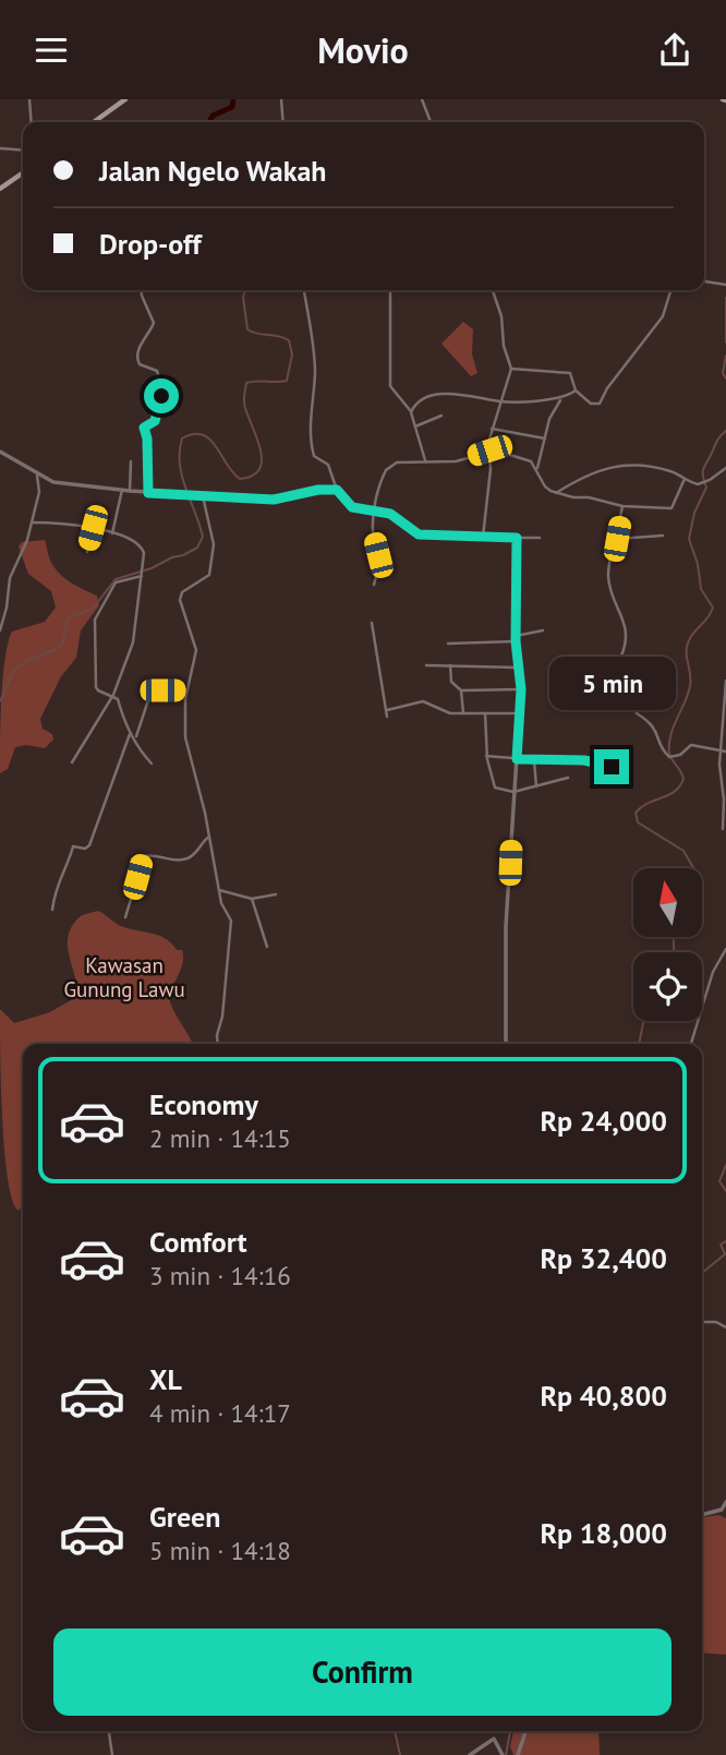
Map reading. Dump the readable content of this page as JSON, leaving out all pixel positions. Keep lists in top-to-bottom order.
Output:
{
  "parks": ["Kawasan Gunung Lawu"],
  "north": "top",
  "page": {
    "header": "Movio",
    "banner": ["Jalan Ngelo Wakah", "Drop-off"],
    "bubble": "5 min",
    "list": [
      {
        "name": "Economy",
        "note": "2 min · 14:15",
        "value": "Rp 24,000"
      },
      {
        "name": "Comfort",
        "note": "3 min · 14:16",
        "value": "Rp 32,400"
      },
      {
        "name": "XL",
        "note": "4 min · 14:17",
        "value": "Rp 40,800"
      },
      {
        "name": "Green",
        "note": "5 min · 14:18",
        "value": "Rp 18,000"
      }
    ],
    "buttons": "Confirm"
  }
}
